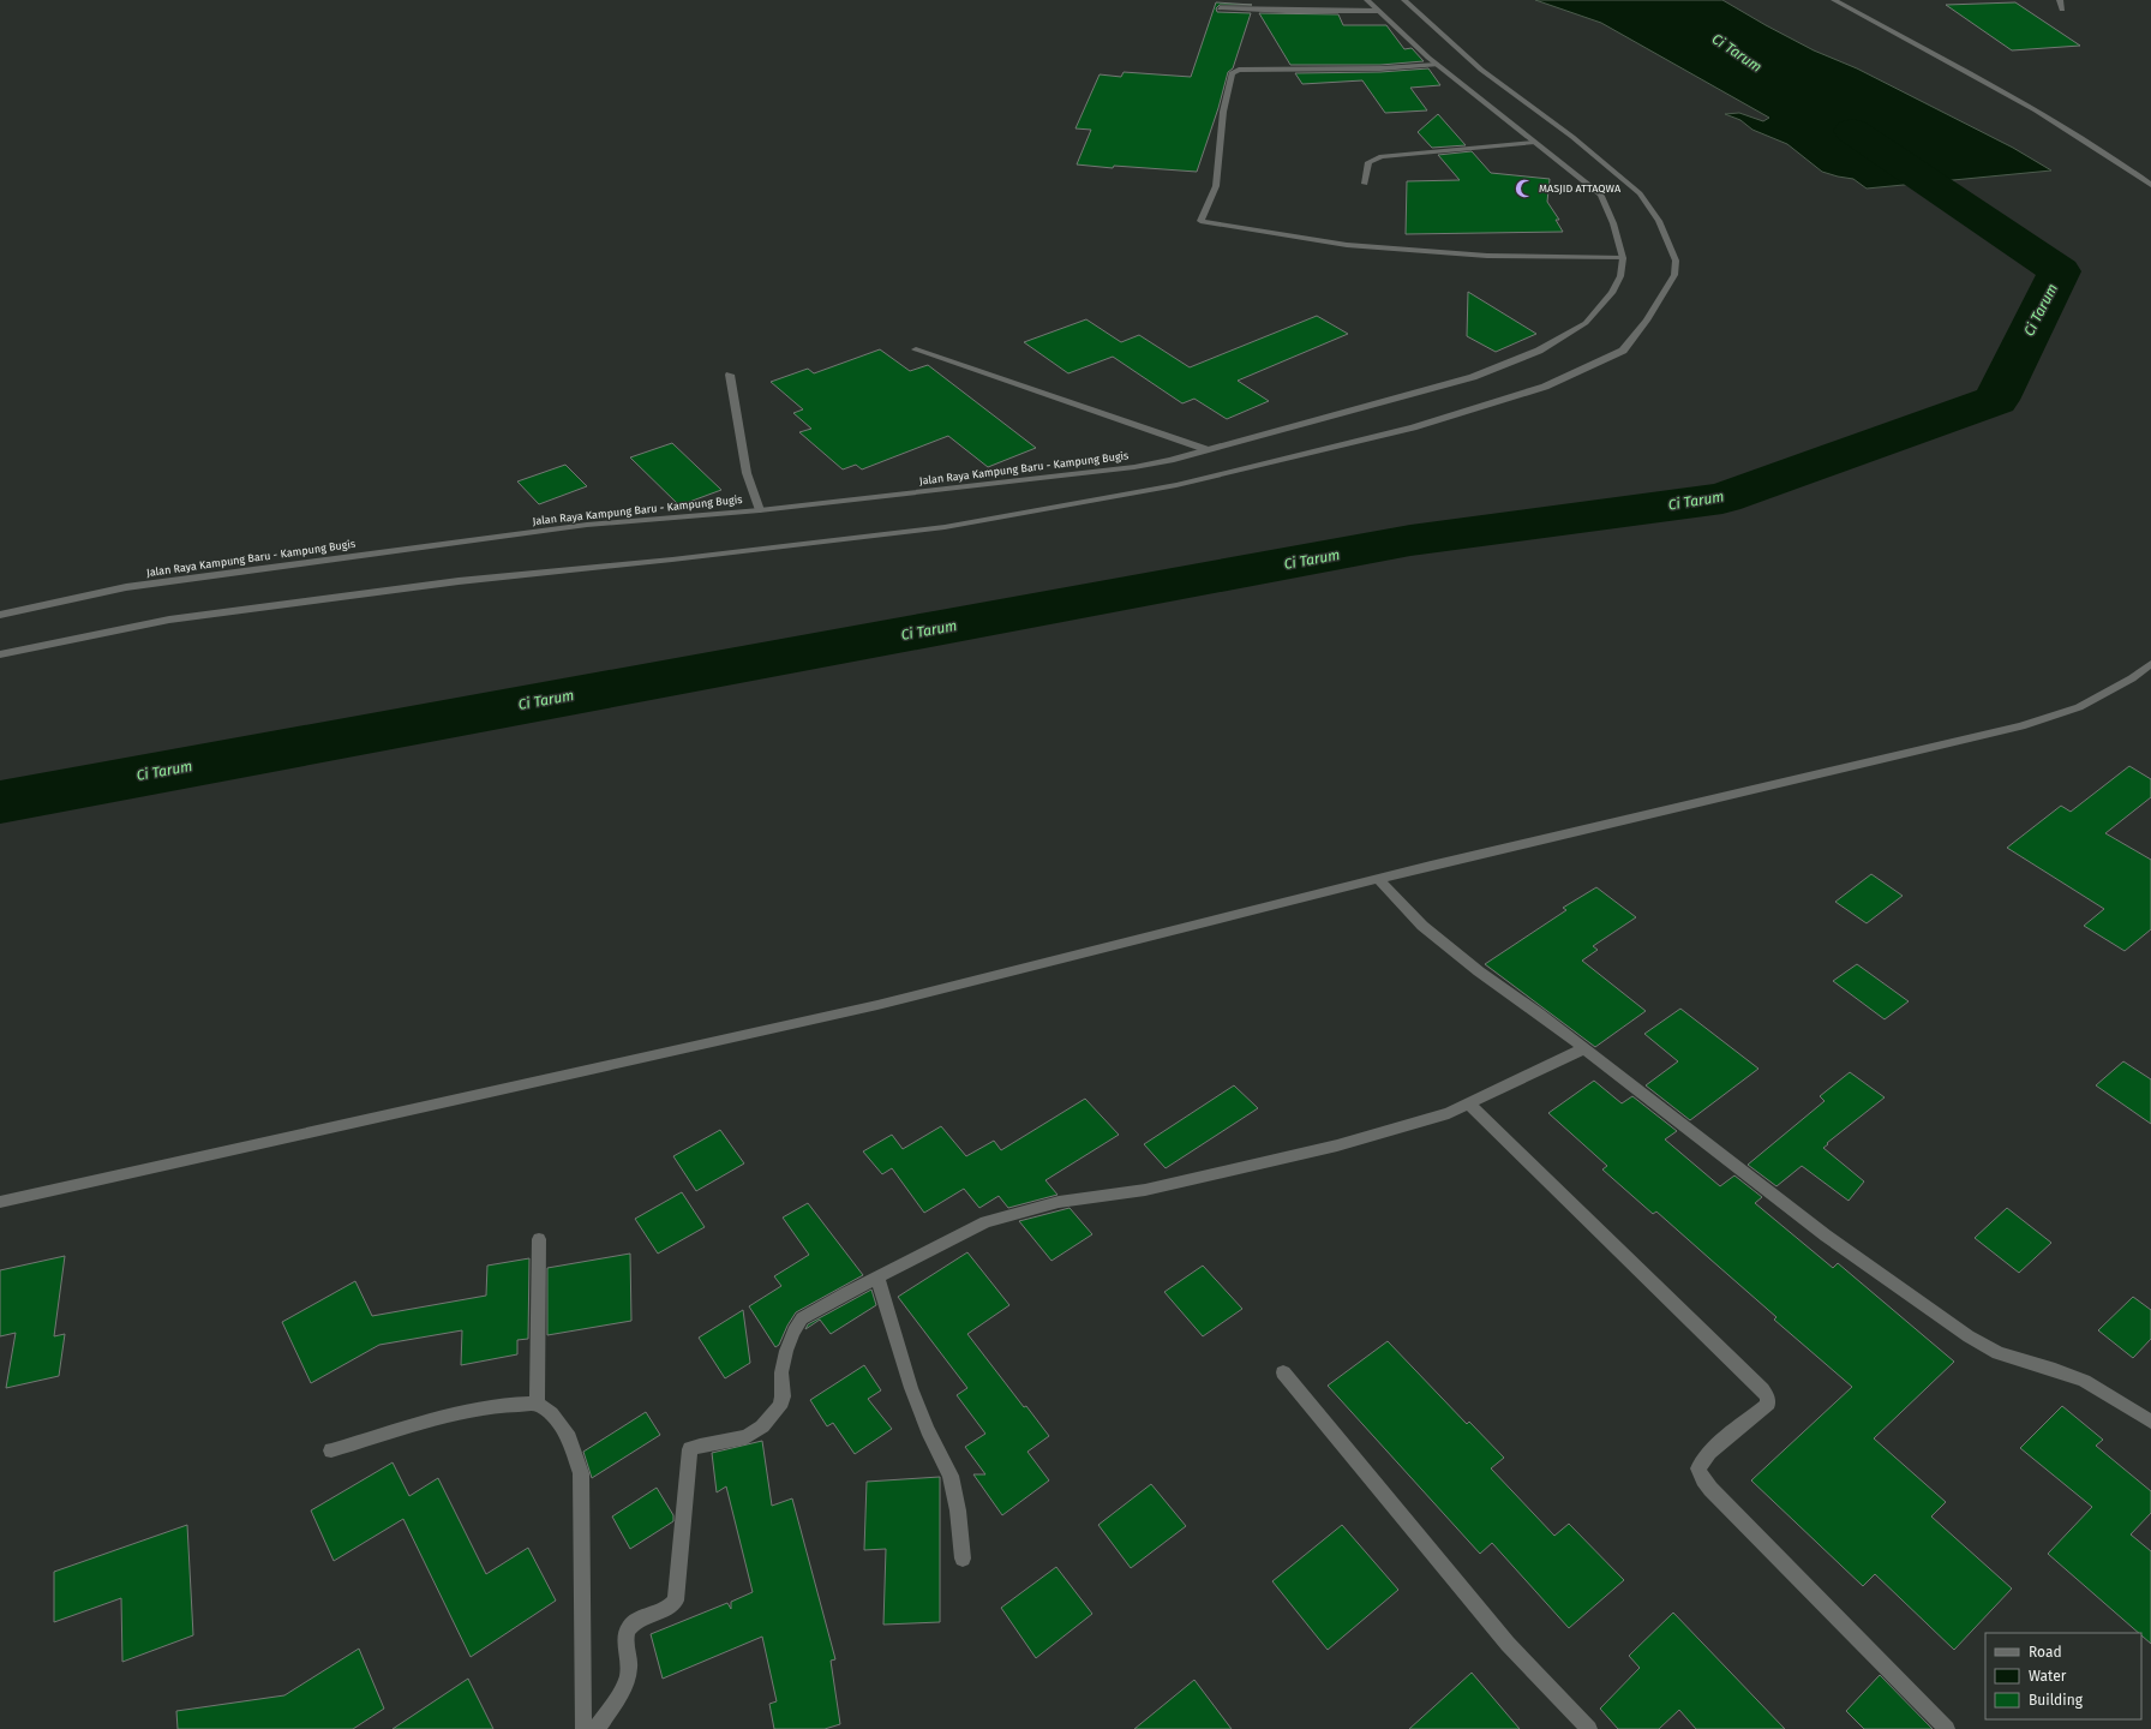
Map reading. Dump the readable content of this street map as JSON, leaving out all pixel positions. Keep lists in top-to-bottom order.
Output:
{
  "streets": {
    "street": ["Jalan Raya Kampung Baru - Kampung Bugis"]
  },
  "water": ["Ci Tarum"],
  "places": {
    "mosque": ["MASJID ATTAQWA"]
  },
  "legend": ["Road", "Water", "Building"]
}
